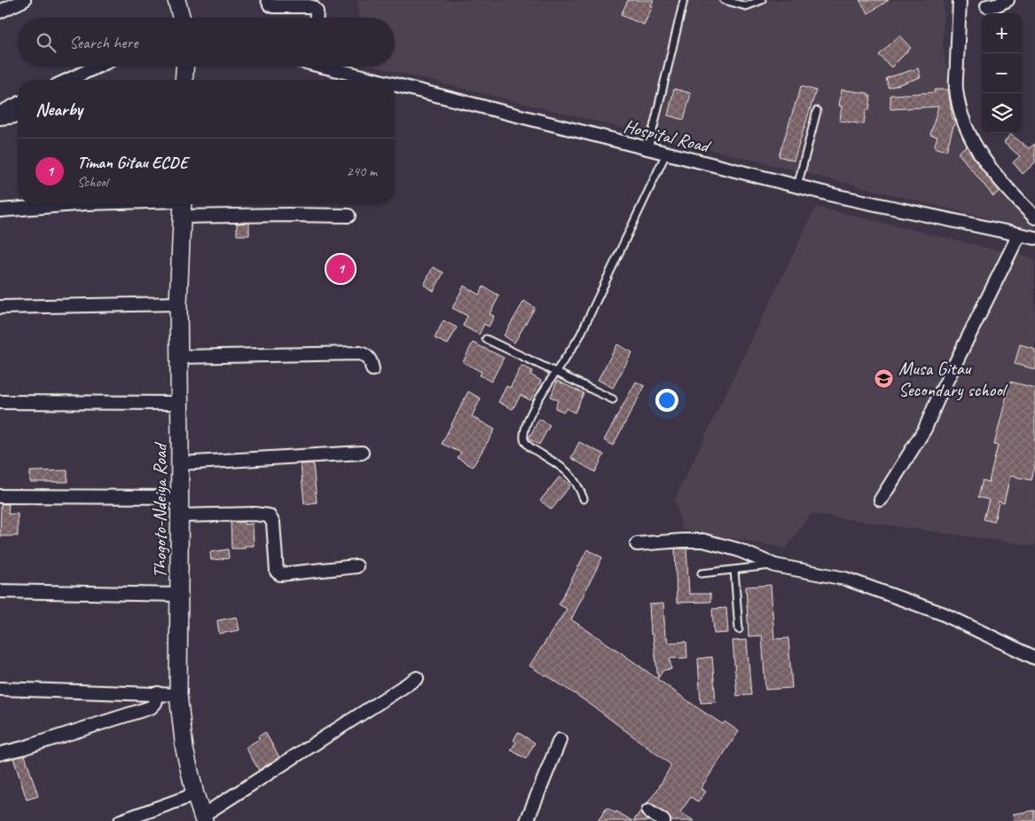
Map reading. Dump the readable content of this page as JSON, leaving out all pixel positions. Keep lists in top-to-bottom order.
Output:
{
  "streets": {
    "main road": ["Thogoto-Ndeiya Road"],
    "street": ["Hospital Road"]
  },
  "places": {
    "school or university": ["Musa Gitau Secondary school"]
  },
  "page": {
    "map_buttons": ["+", "−"],
    "search": "Search here",
    "heading": "Nearby",
    "list": [
      {
        "mark": "1",
        "name": "Timan Gitau ECDE",
        "note": "School",
        "value": "240 m"
      }
    ],
    "pins": "1"
  }
}
